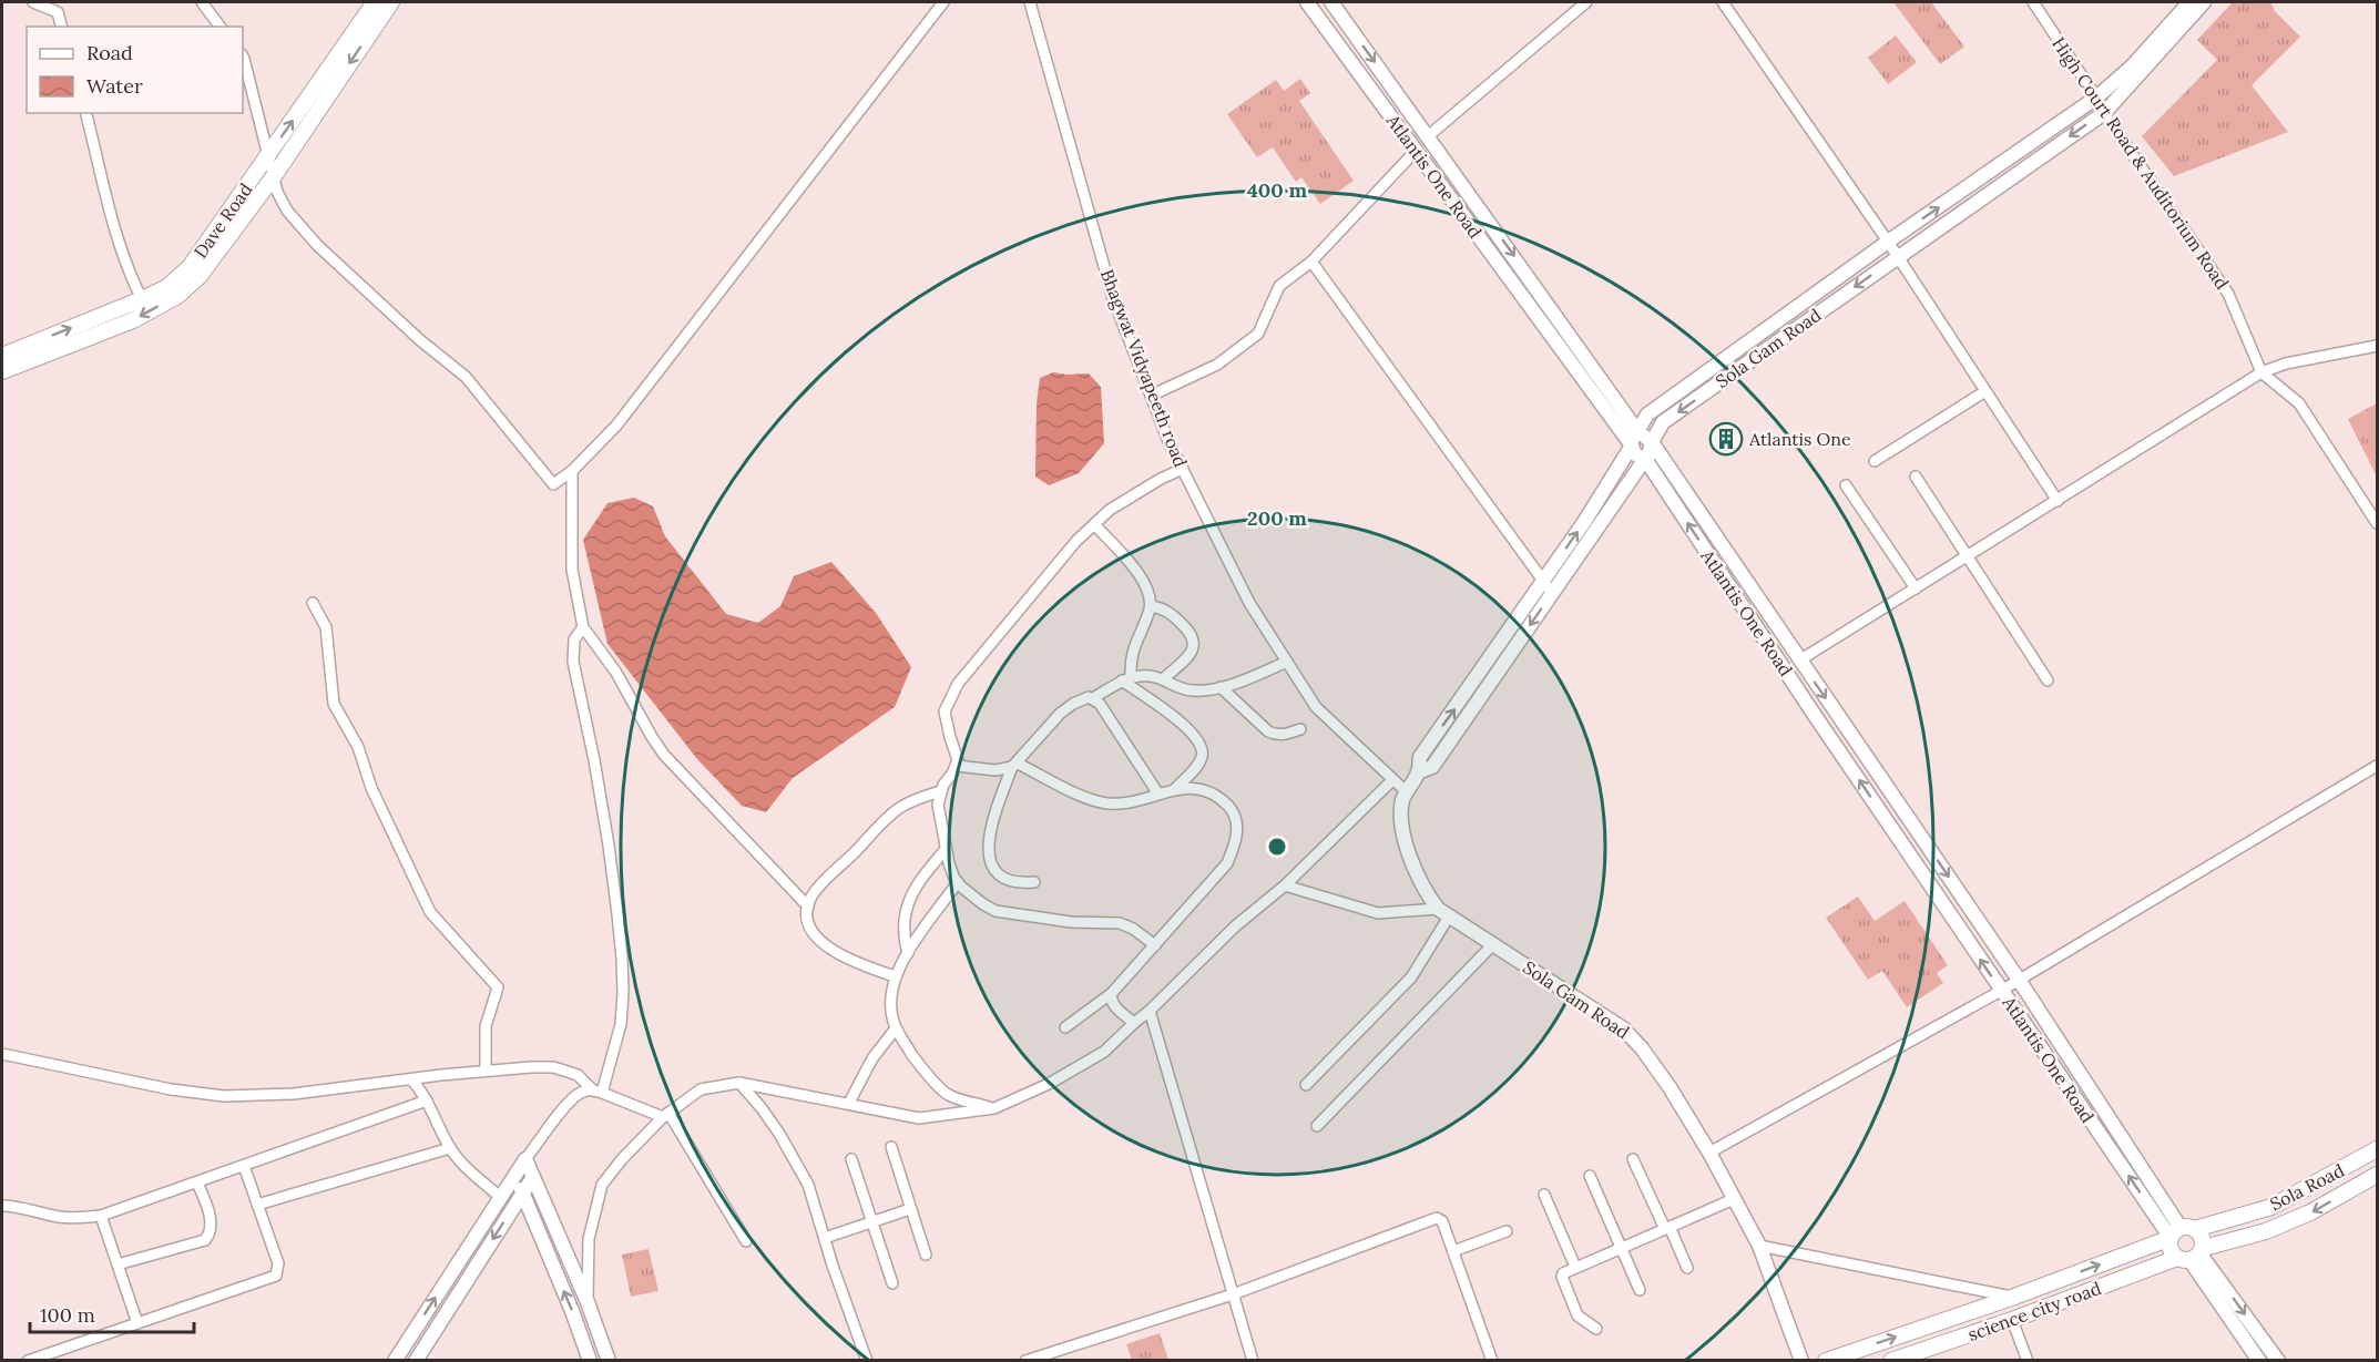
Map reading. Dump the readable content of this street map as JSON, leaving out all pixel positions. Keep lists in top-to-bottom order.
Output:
{
  "streets": {
    "main road": ["Dave Road", "Sola Road", "science city road"],
    "street": [
      "High Court Road & Auditorium Road",
      "Atlantis One Road",
      "Sola Gam Road",
      "Bhagwat Vidyapeeth road"
    ]
  },
  "crossings": [
    ["High Court Road & Auditorium Road", "Sola Gam Road"],
    ["Atlantis One Road", "Sola Gam Road"],
    ["Atlantis One Road", "Sola Road"],
    ["Sola Gam Road", "Bhagwat Vidyapeeth road"],
    ["Sola Road", "science city road"]
  ],
  "places": {
    "building": ["Atlantis One"]
  },
  "legend": ["Road", "Water"],
  "scale_bar": "100 m",
  "rings": ["400 m", "200 m"]
}
